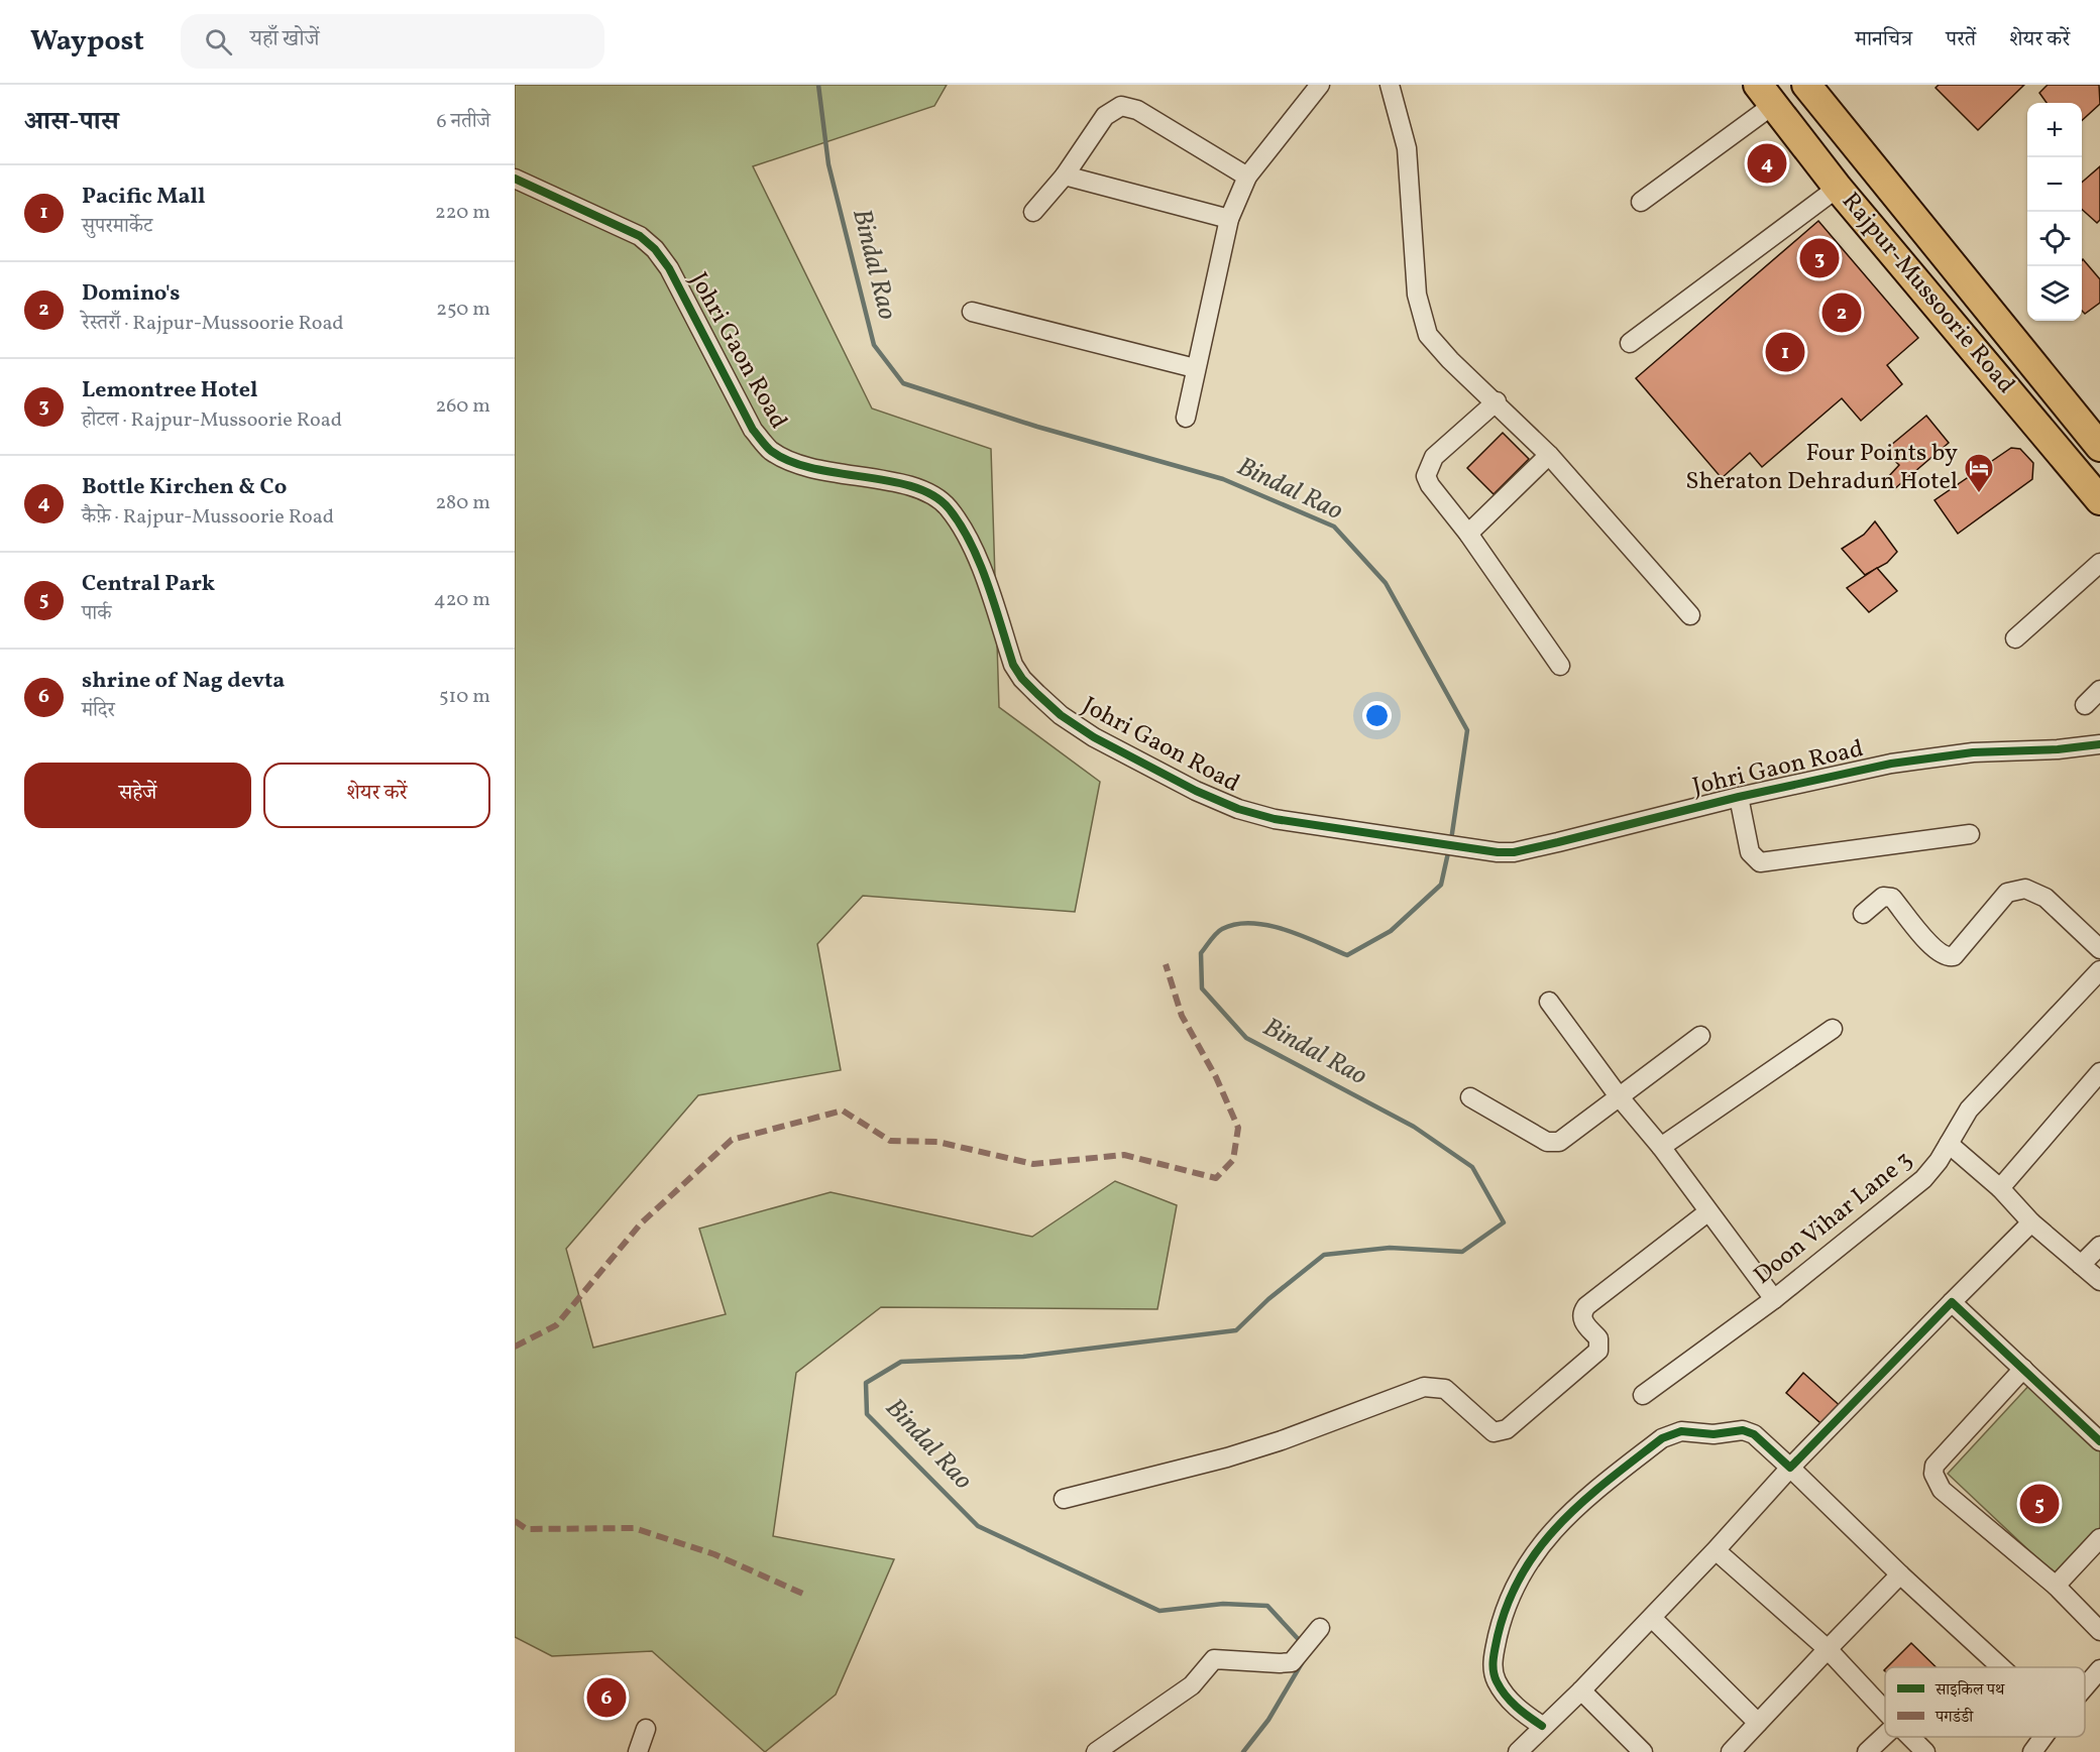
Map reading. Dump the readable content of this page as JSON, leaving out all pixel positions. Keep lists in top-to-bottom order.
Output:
{
  "streets": {
    "main road": ["Rajpur-Mussoorie Road"],
    "street": ["Johri Gaon Road", "Doon Vihar Lane 3"]
  },
  "water": ["Bindal Rao"],
  "places": {
    "hotel": ["Four Points by Sheraton Dehradun Hotel"]
  },
  "legend": ["साइकिल पथ", "पगडंडी"],
  "page": {
    "header": "Waypost",
    "search": "यहाँ खोजें",
    "nav": ["मानचित्र", "परतें", "शेयर करें"],
    "heading": ["आस-पास", "6 नतीजे"],
    "map_buttons": ["+", "−"],
    "pins": [
      "4",
      "3",
      "2",
      "1",
      "5",
      "6"
    ],
    "list": [
      {
        "mark": "1",
        "name": "Pacific Mall",
        "note": "सुपरमार्केट",
        "value": "220 m"
      },
      {
        "mark": "2",
        "name": "Domino's",
        "note": "रेस्तराँ · Rajpur-Mussoorie Road",
        "value": "250 m"
      },
      {
        "mark": "3",
        "name": "Lemontree Hotel",
        "note": "होटल · Rajpur-Mussoorie Road",
        "value": "260 m"
      },
      {
        "mark": "4",
        "name": "Bottle Kirchen & Co",
        "note": "कैफ़े · Rajpur-Mussoorie Road",
        "value": "280 m"
      },
      {
        "mark": "5",
        "name": "Central Park",
        "note": "पार्क",
        "value": "420 m"
      },
      {
        "mark": "6",
        "name": "shrine of Nag devta",
        "note": "मंदिर",
        "value": "510 m"
      }
    ],
    "buttons": ["सहेजें", "शेयर करें"]
  }
}
